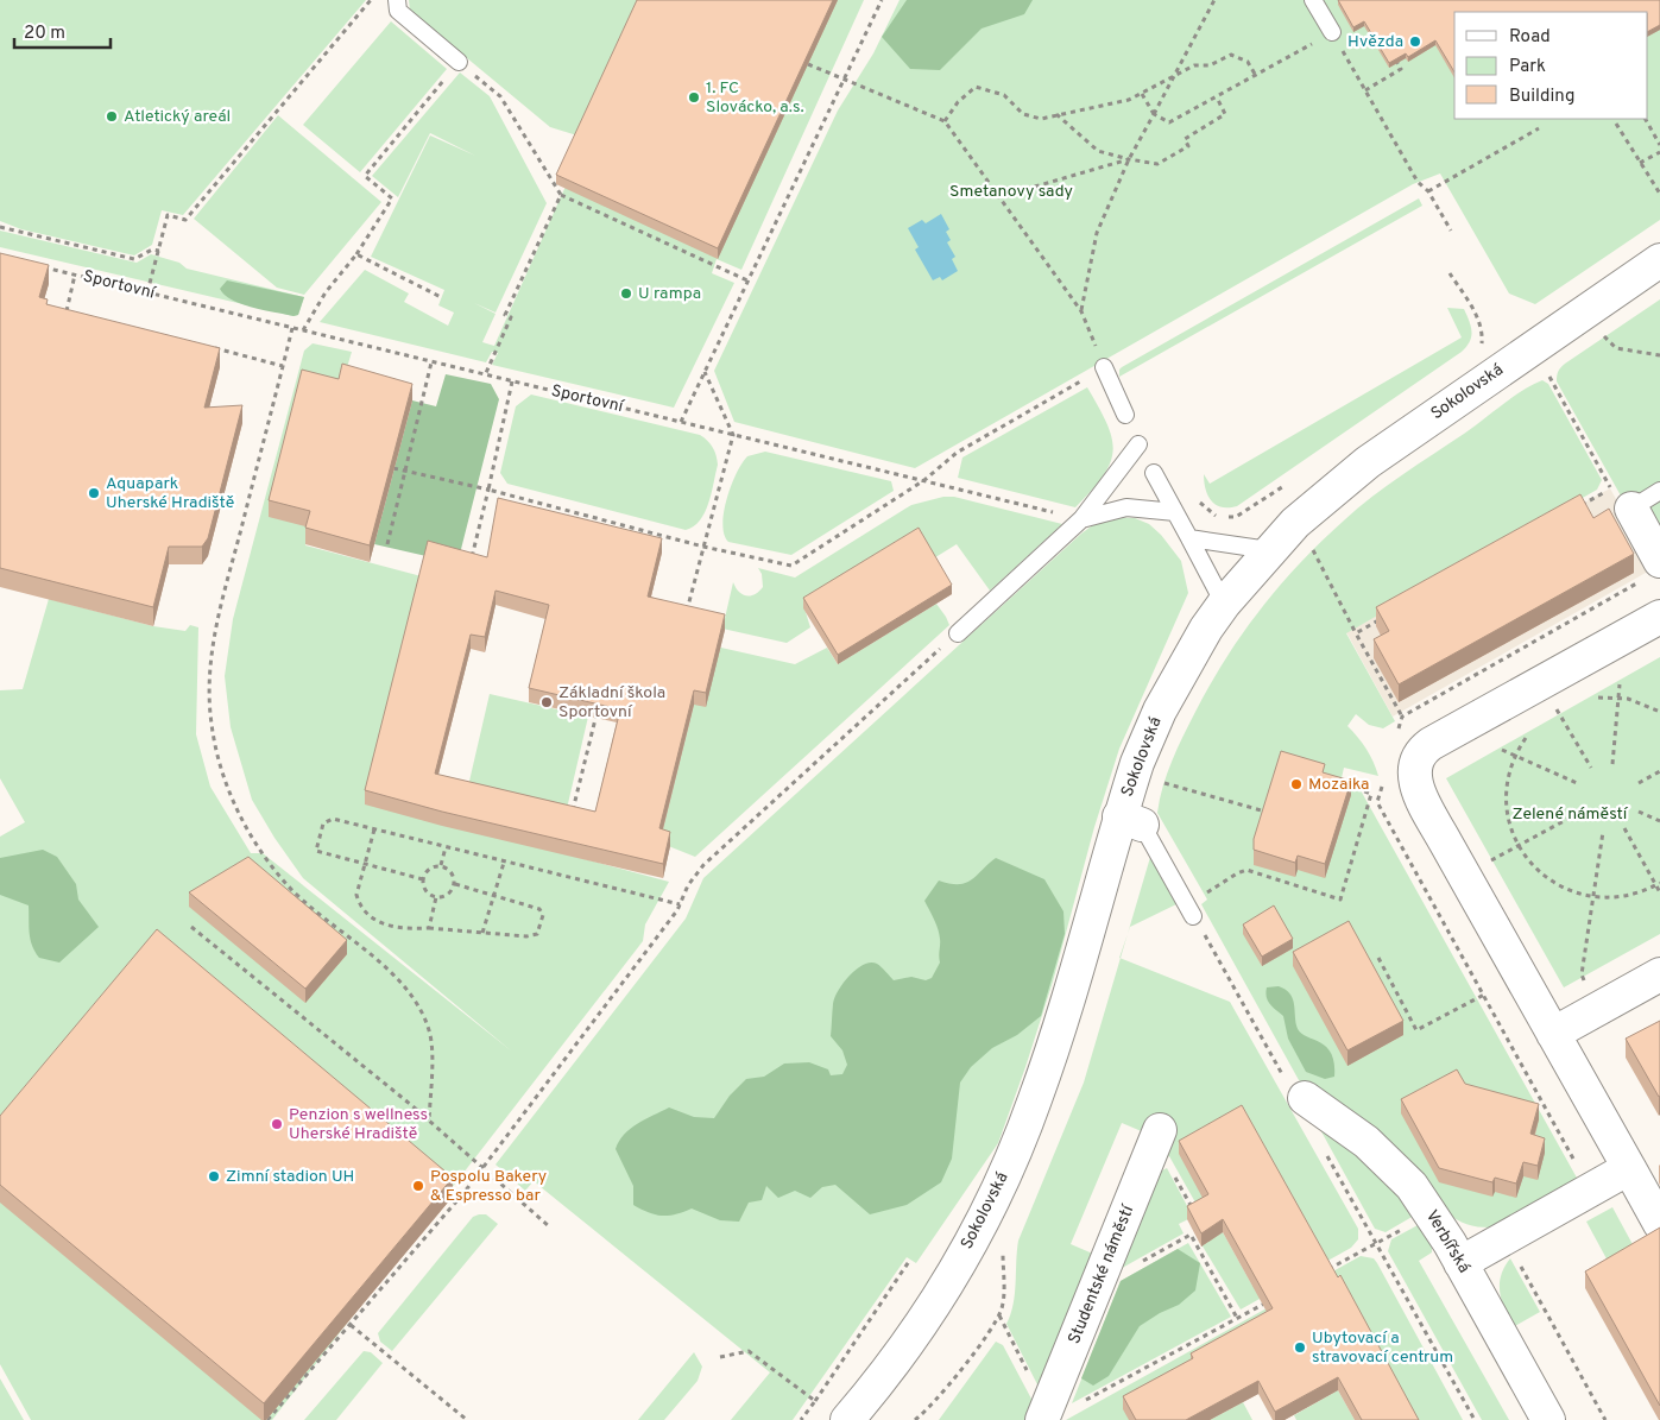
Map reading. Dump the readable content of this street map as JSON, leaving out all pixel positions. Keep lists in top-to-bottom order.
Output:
{
  "streets": {
    "street": ["Sokolovská", "Verbířská", "Studentské náměstí"],
    "path": ["Sportovní"]
  },
  "parks": ["Smetanovy sady", "Zelené náměstí"],
  "places": [
    "Hvězda",
    "1. FC Slovácko, a.s.",
    "Atletický areál",
    "U rampa",
    "Aquapark Uherské Hradiště",
    "Základní škola Sportovní",
    "Mozaika",
    "Penzion s wellness Uherské Hradiště",
    "Zimní stadion UH",
    "Pospolu Bakery & Espresso bar",
    "Ubytovací a stravovací centrum"
  ],
  "legend": ["Road", "Park", "Building"],
  "scale_bar": "20 m"
}
